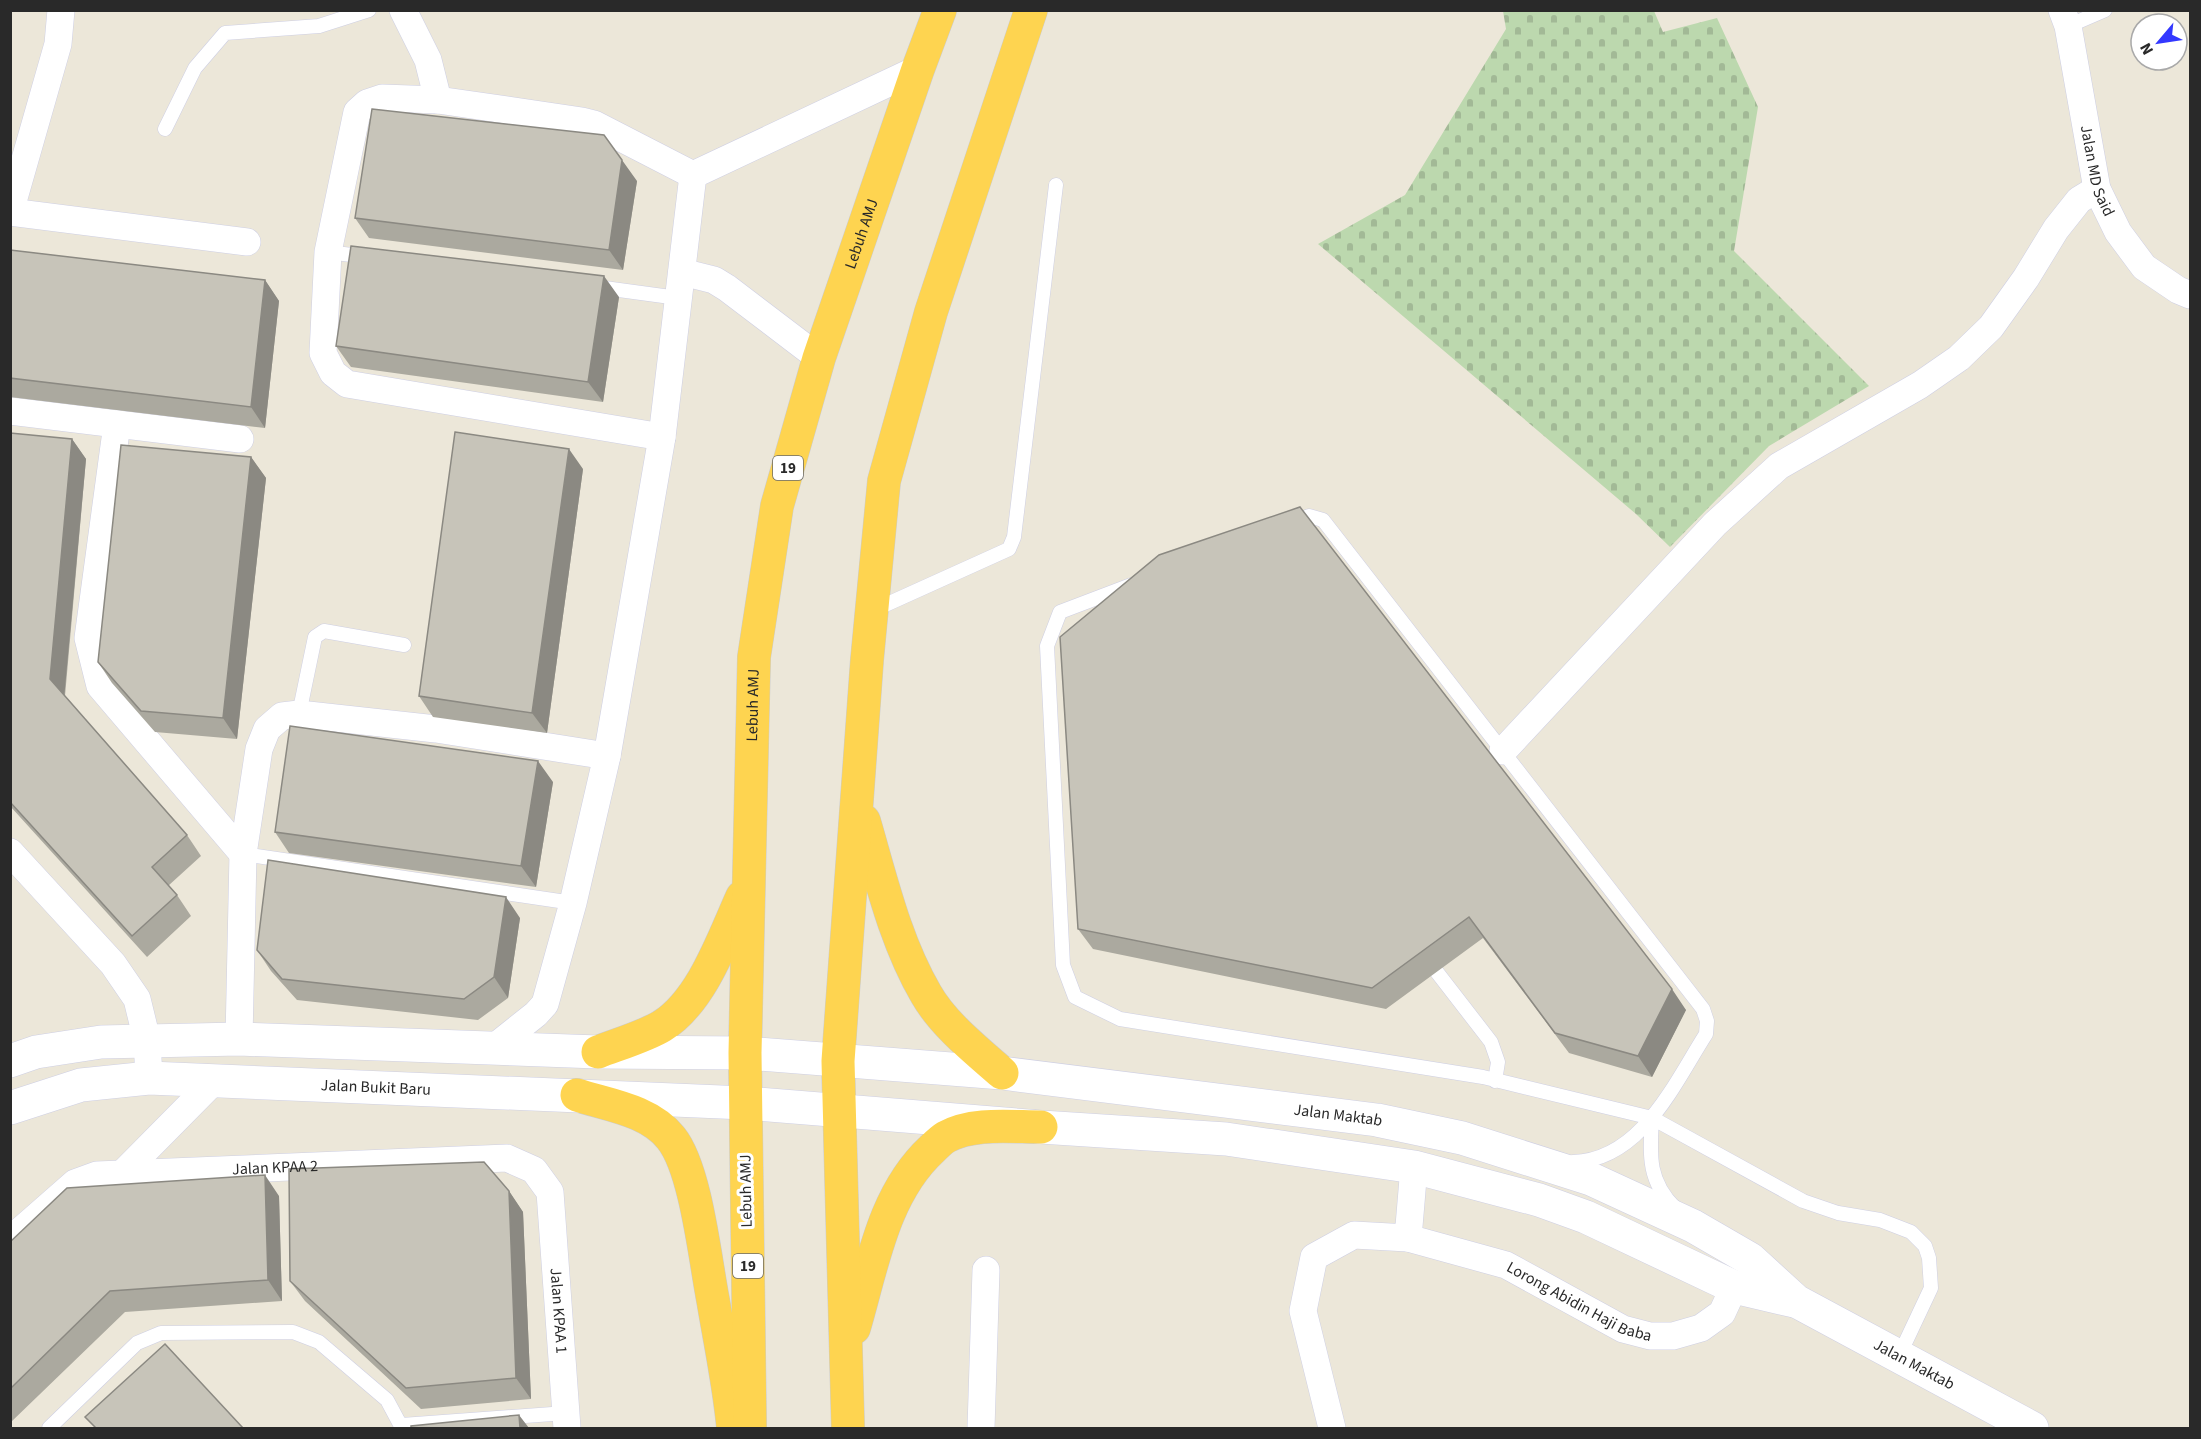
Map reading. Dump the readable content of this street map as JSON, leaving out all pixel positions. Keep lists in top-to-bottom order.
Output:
{
  "streets": {
    "highway": ["Lebuh AMJ", "19"],
    "main road": ["Jalan Bukit Baru", "Jalan Maktab"],
    "street": [
      "Jalan MD Said",
      "Jalan KPAA 2",
      "Lorong Abidin Haji Baba",
      "Jalan KPAA 1"
    ]
  },
  "crossings": [
    ["Lebuh AMJ", "Jalan Bukit Baru"],
    ["Lebuh AMJ", "Jalan Maktab"],
    ["Jalan Bukit Baru", "Jalan Maktab"],
    ["Jalan Maktab", "Lorong Abidin Haji Baba"],
    ["Jalan KPAA 2", "Jalan KPAA 1"]
  ],
  "north": "bottom left"
}
